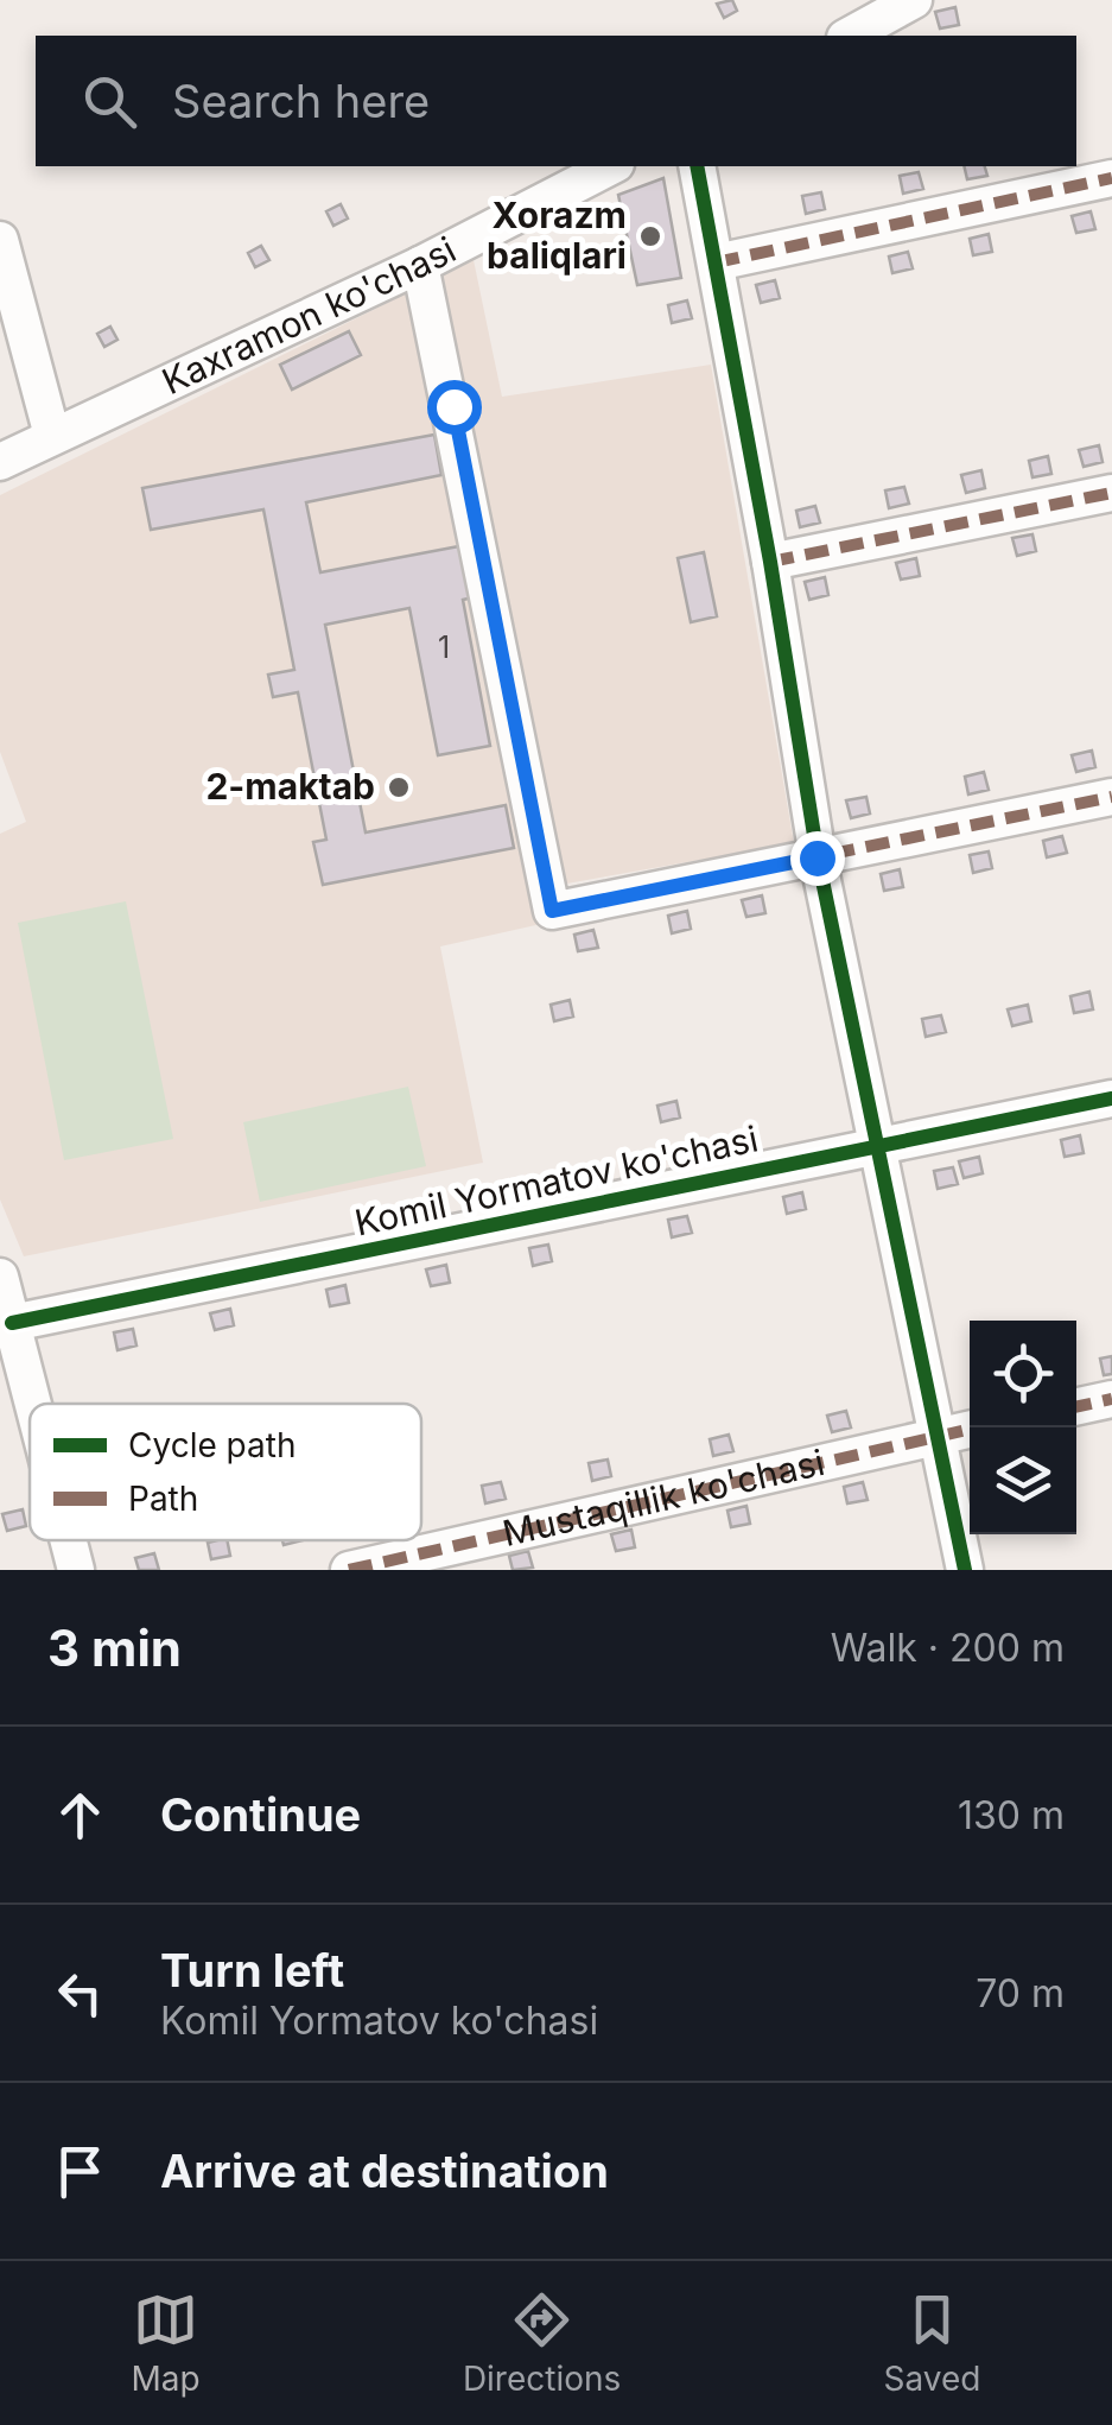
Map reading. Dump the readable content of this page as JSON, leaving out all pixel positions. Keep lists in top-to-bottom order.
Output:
{
  "streets": {
    "street": ["Kaxramon ko'chasi", "Komil Yormatov ko'chasi", "Mustaqillik ko'chasi"]
  },
  "places": ["Xorazm baliqlari", "2-maktab"],
  "house_numbers": ["1"],
  "legend": ["Cycle path", "Path"],
  "page": {
    "search": "Search here",
    "heading": ["3 min", "Walk · 200 m"],
    "list": [
      ["Continue", "130 m"],
      ["Turn left", "Komil Yormatov ko'chasi", "70 m"],
      "Arrive at destination"
    ],
    "nav": ["Map", "Directions", "Saved"]
  }
}
